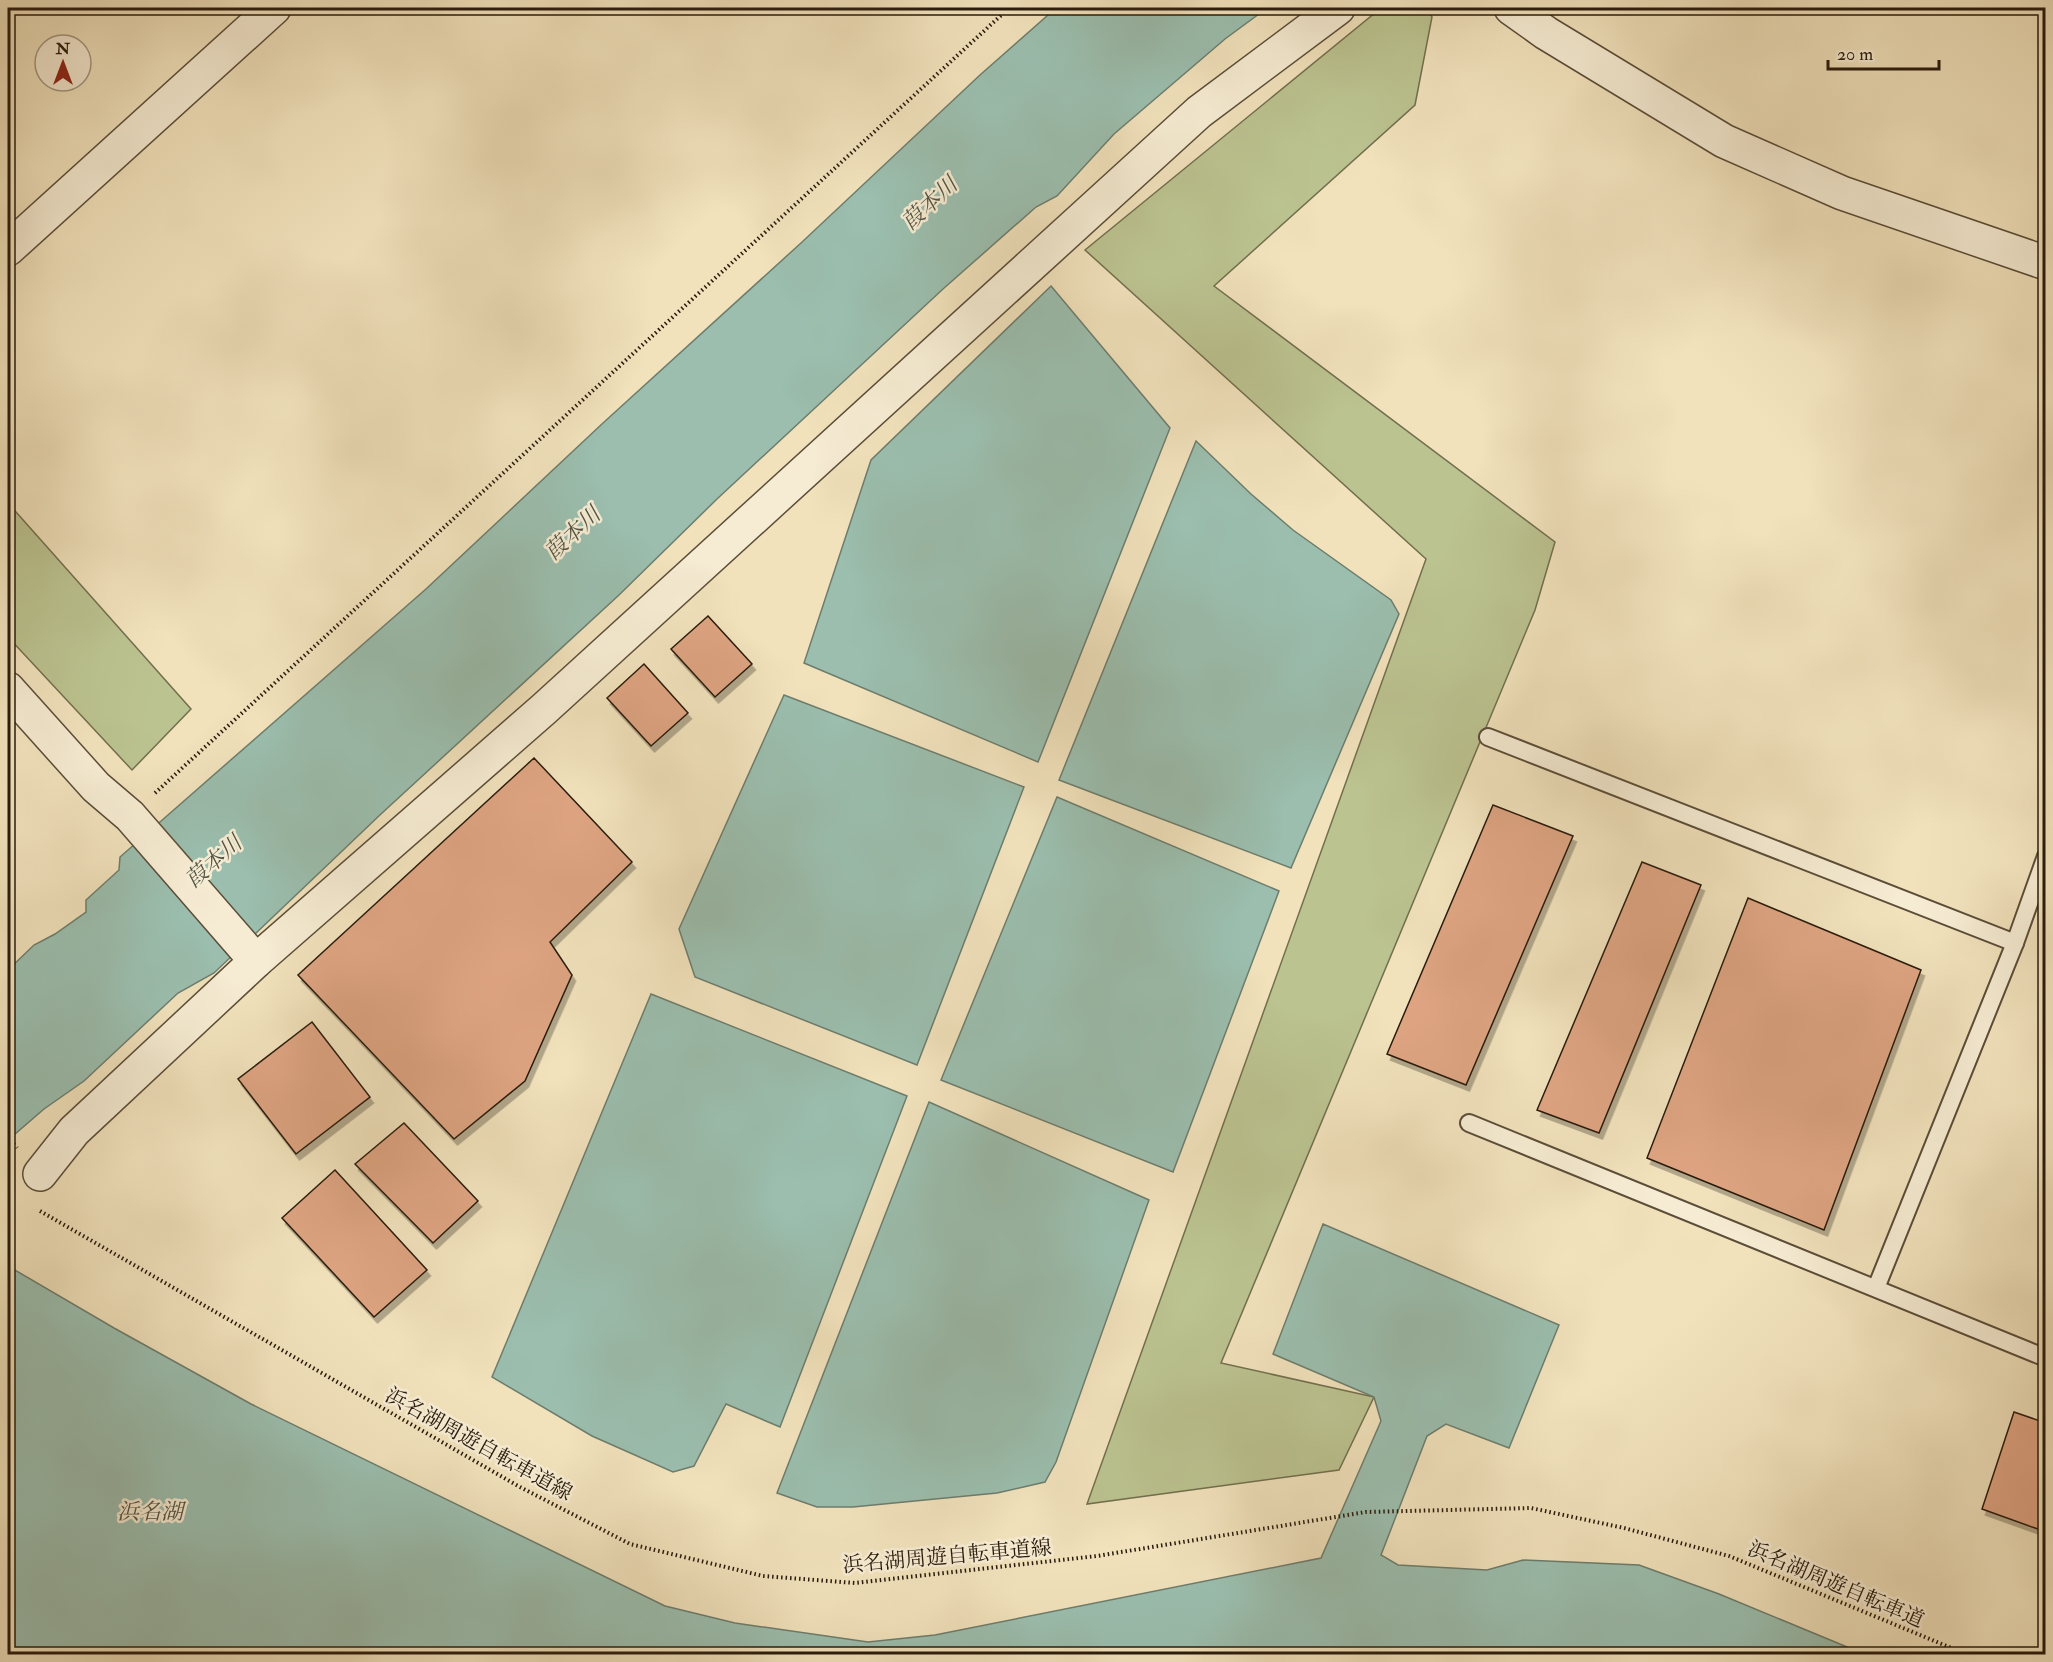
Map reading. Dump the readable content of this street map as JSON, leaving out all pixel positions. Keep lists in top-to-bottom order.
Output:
{
  "streets": {
    "path": ["浜名湖周遊自転車道線", "浜名湖周遊自転車道"]
  },
  "crossings": [
    ["浜名湖周遊自転車道線", "浜名湖周遊自転車道"]
  ],
  "water": ["葭本川", "浜名湖"],
  "scale_bar": "20 m",
  "north": "top"
}
